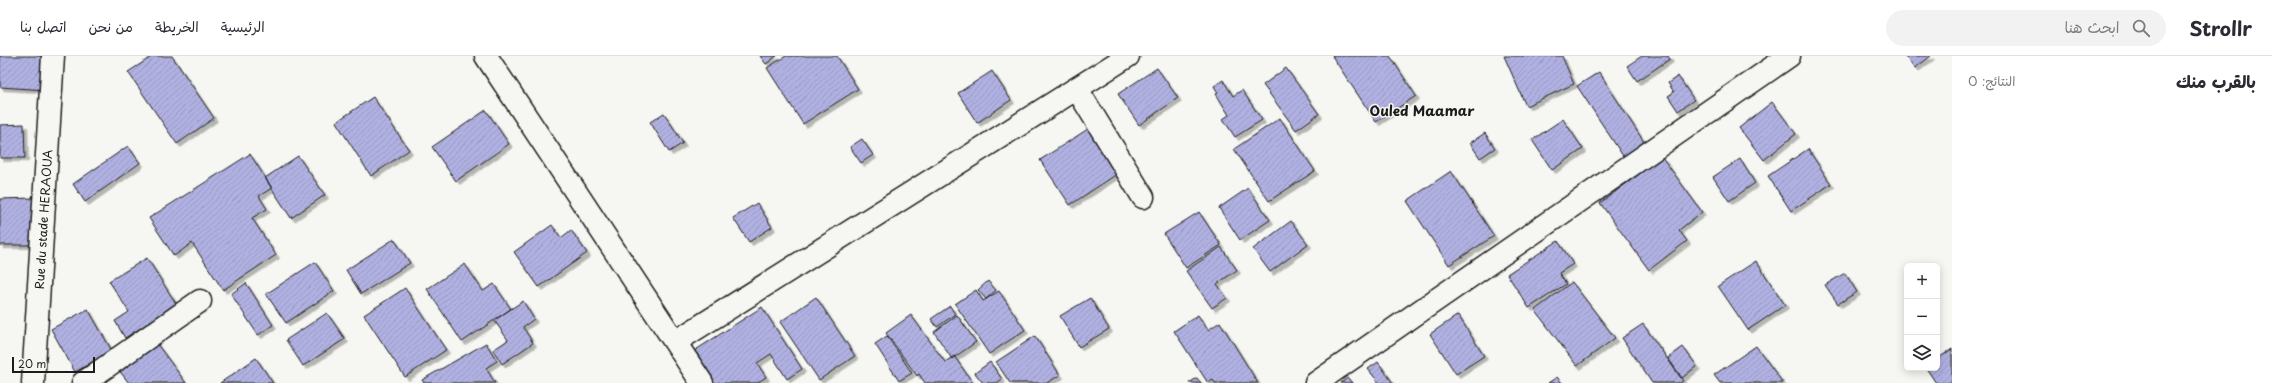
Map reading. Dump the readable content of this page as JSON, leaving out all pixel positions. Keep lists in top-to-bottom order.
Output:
{
  "streets": {
    "street": ["Rue du stade HERAOUA"]
  },
  "districts": ["Ouled Maamar"],
  "scale_bar": "20 m",
  "page": {
    "header": "Strollr",
    "search": "ابحث هنا",
    "nav": [
      "الرئيسية",
      "الخريطة",
      "من نحن",
      "اتصل بنا"
    ],
    "heading": ["بالقرب منك", "النتائج: 0"],
    "map_buttons": ["+", "−"],
    "scale": "20 m"
  }
}
